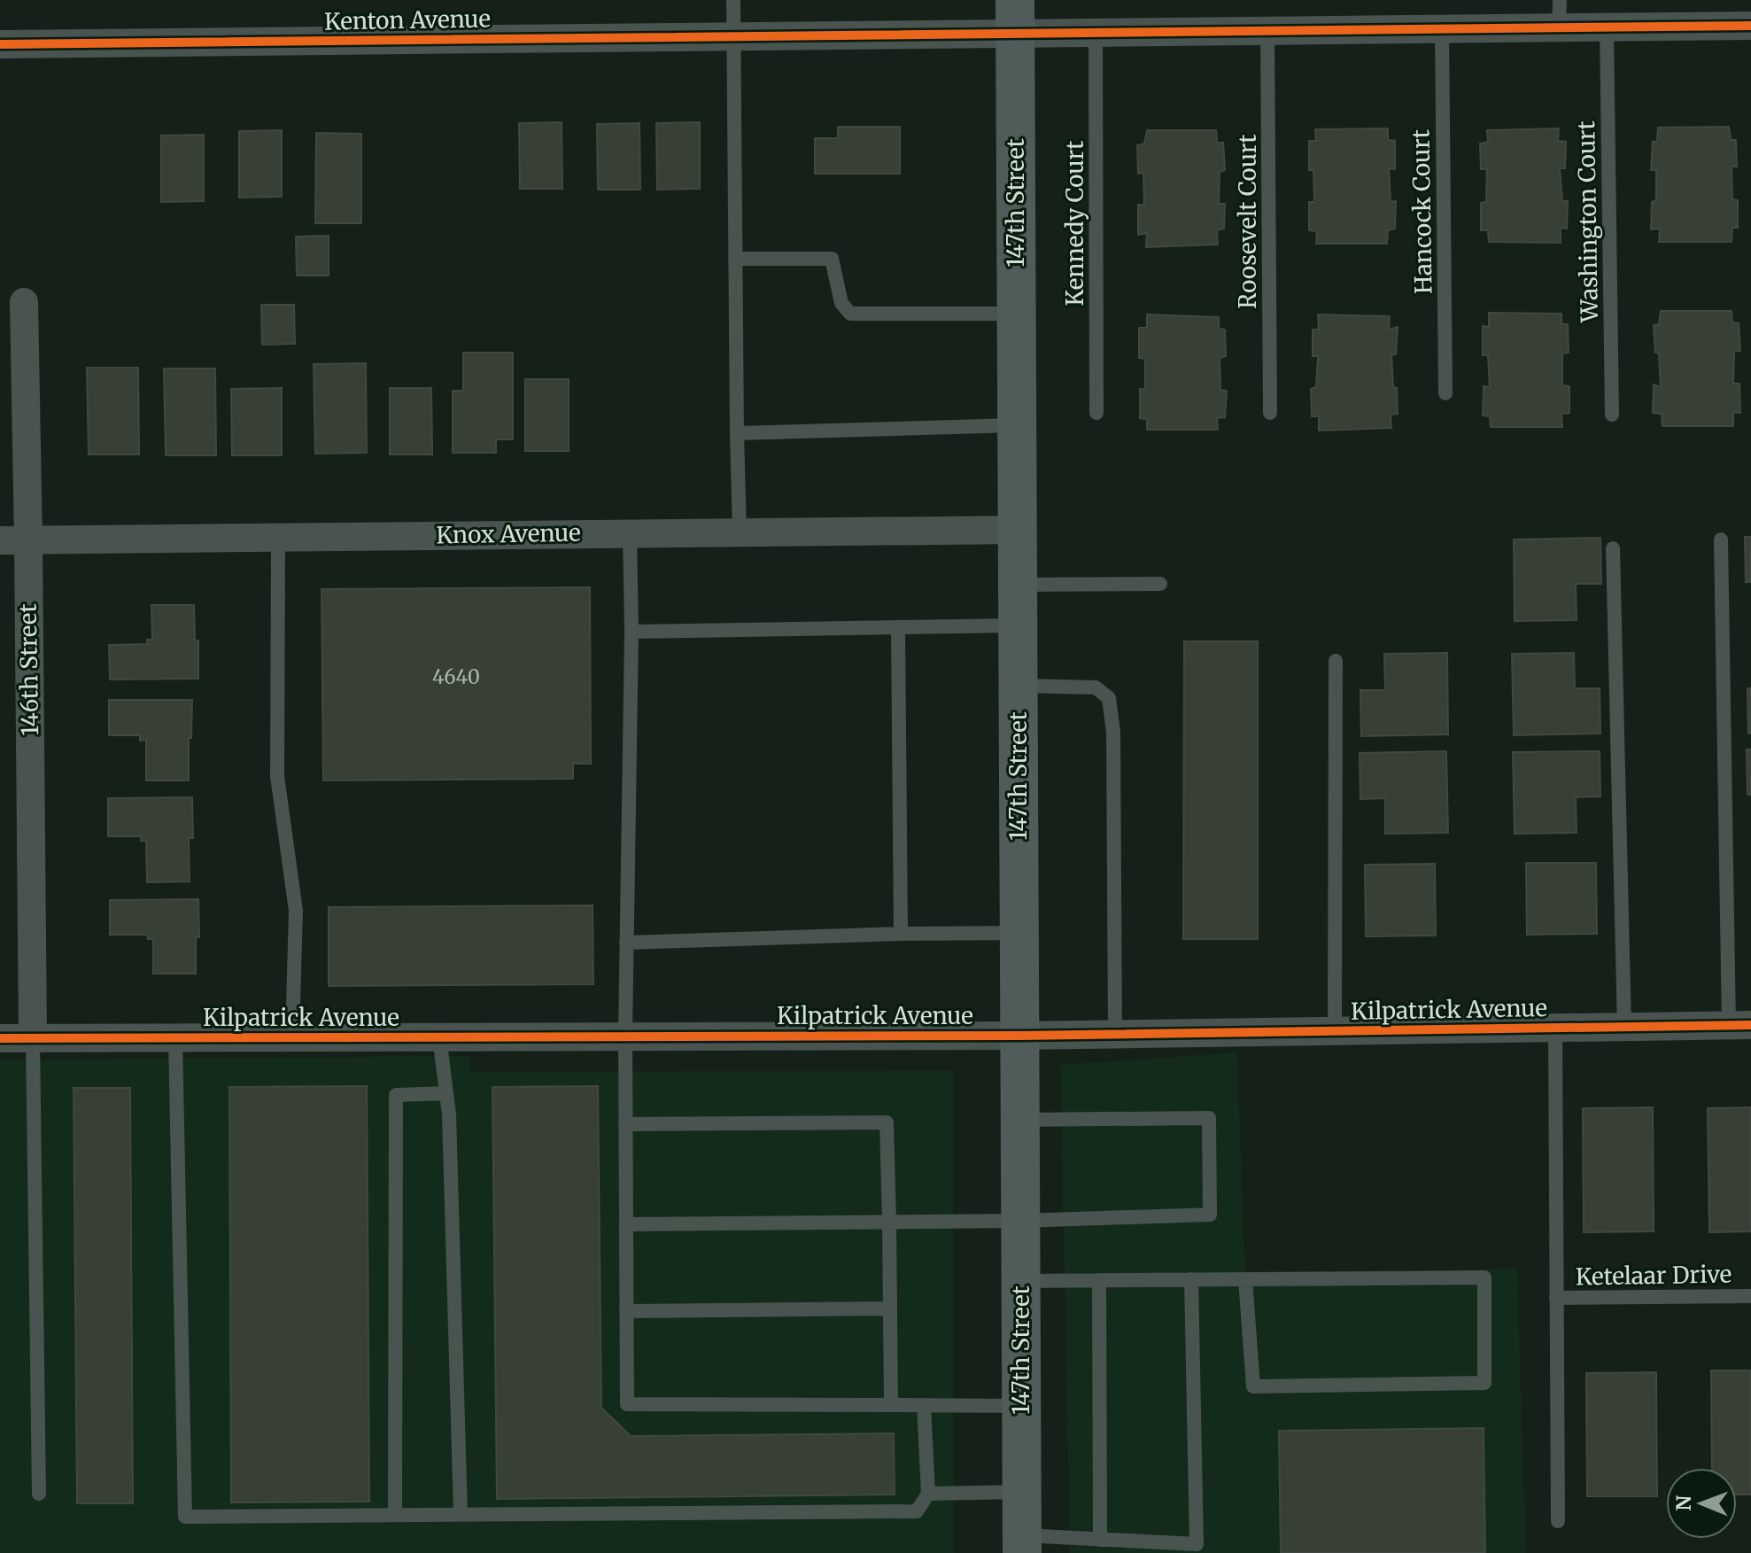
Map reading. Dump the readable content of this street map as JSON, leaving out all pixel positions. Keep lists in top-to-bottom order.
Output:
{
  "streets": {
    "main road": ["147th Street"],
    "street": [
      "Kenton Avenue",
      "Knox Avenue",
      "146th Street",
      "Kilpatrick Avenue"
    ],
    "lane": [
      "Hancock Court",
      "Roosevelt Court",
      "Washington Court",
      "Kennedy Court",
      "Ketelaar Drive"
    ]
  },
  "crossings": [
    ["Kenton Avenue", "147th Street"],
    ["Kenton Avenue", "Hancock Court"],
    ["Kenton Avenue", "Roosevelt Court"],
    ["Kenton Avenue", "Washington Court"],
    ["Kenton Avenue", "Kennedy Court"],
    ["147th Street", "Knox Avenue"],
    ["147th Street", "Kilpatrick Avenue"],
    ["Knox Avenue", "146th Street"],
    ["146th Street", "Kilpatrick Avenue"]
  ],
  "house_numbers": ["4640"],
  "north": "left"
}
